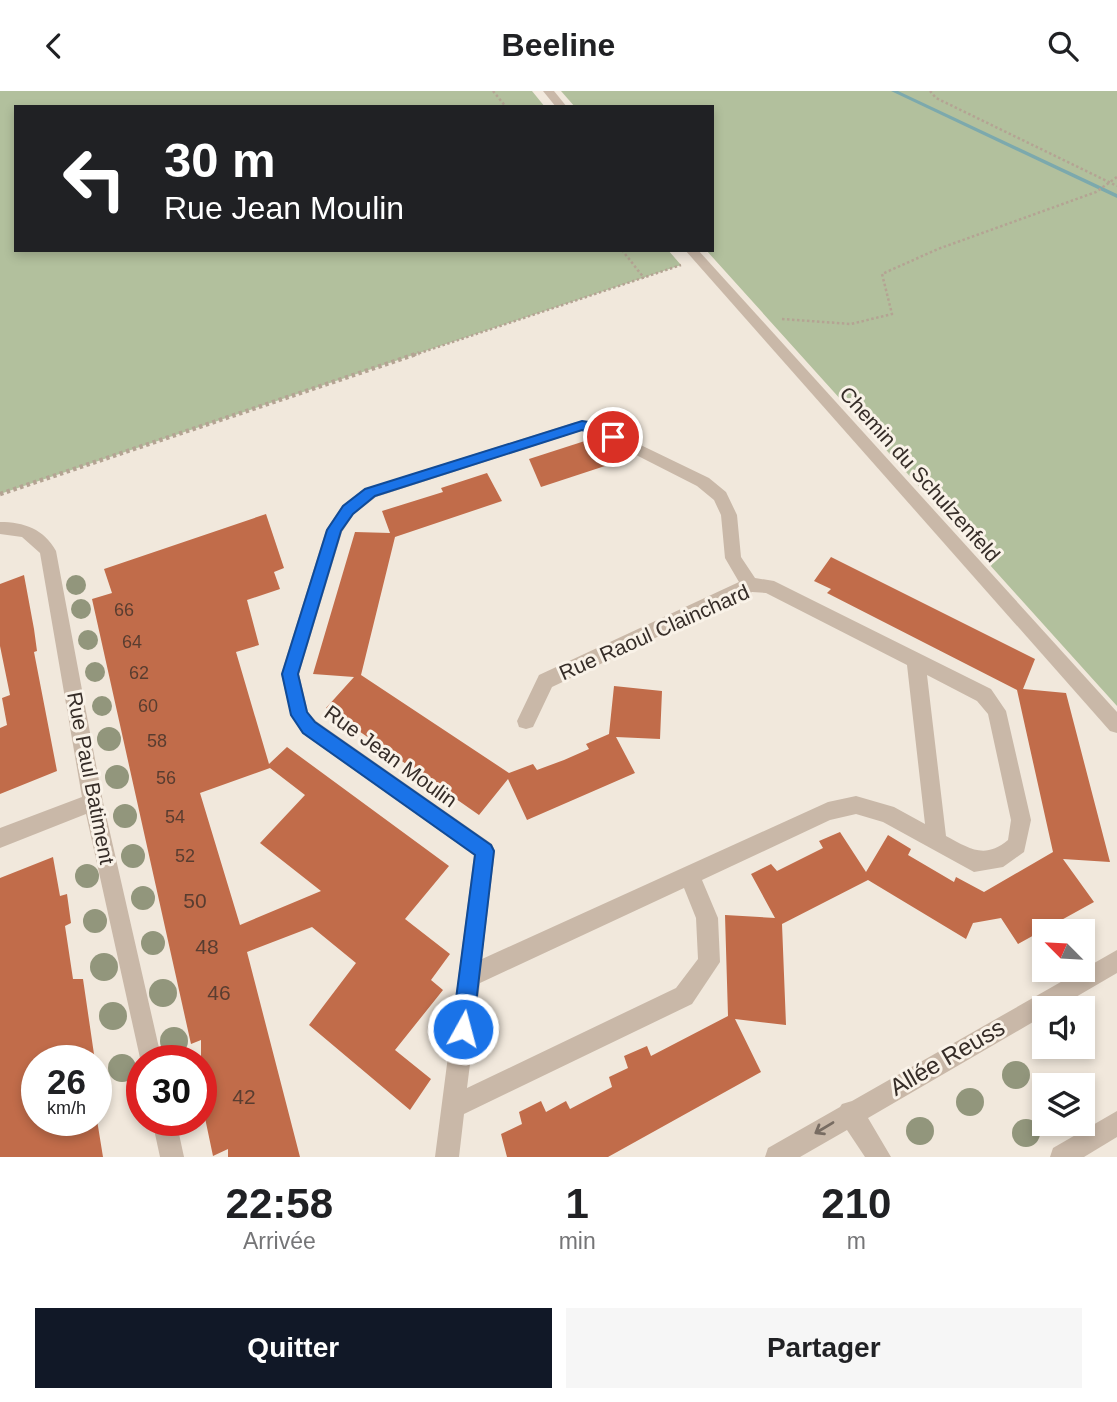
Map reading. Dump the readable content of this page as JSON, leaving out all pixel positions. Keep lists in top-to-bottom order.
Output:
{
  "streets": {
    "street": [
      "Chemin du Schulzenfeld",
      "Rue Raoul Clainchard",
      "Rue Jean Moulin",
      "Rue Paul Batiment",
      "Allée Reuss"
    ]
  },
  "crossings": [
    ["Rue Raoul Clainchard", "Rue Jean Moulin"]
  ],
  "house_numbers": [
    "66",
    "64",
    "62",
    "60",
    "58",
    "56",
    "54",
    "52",
    "50",
    "48",
    "46",
    "42"
  ],
  "north": "top left",
  "page": {
    "header": "Beeline",
    "turn": ["30 m", "Rue Jean Moulin"],
    "speed": "26 km/h",
    "limit": "30",
    "eta": [
      "22:58",
      "Arrivée",
      "1",
      "min",
      "210",
      "m"
    ],
    "buttons": ["Quitter", "Partager"]
  }
}
